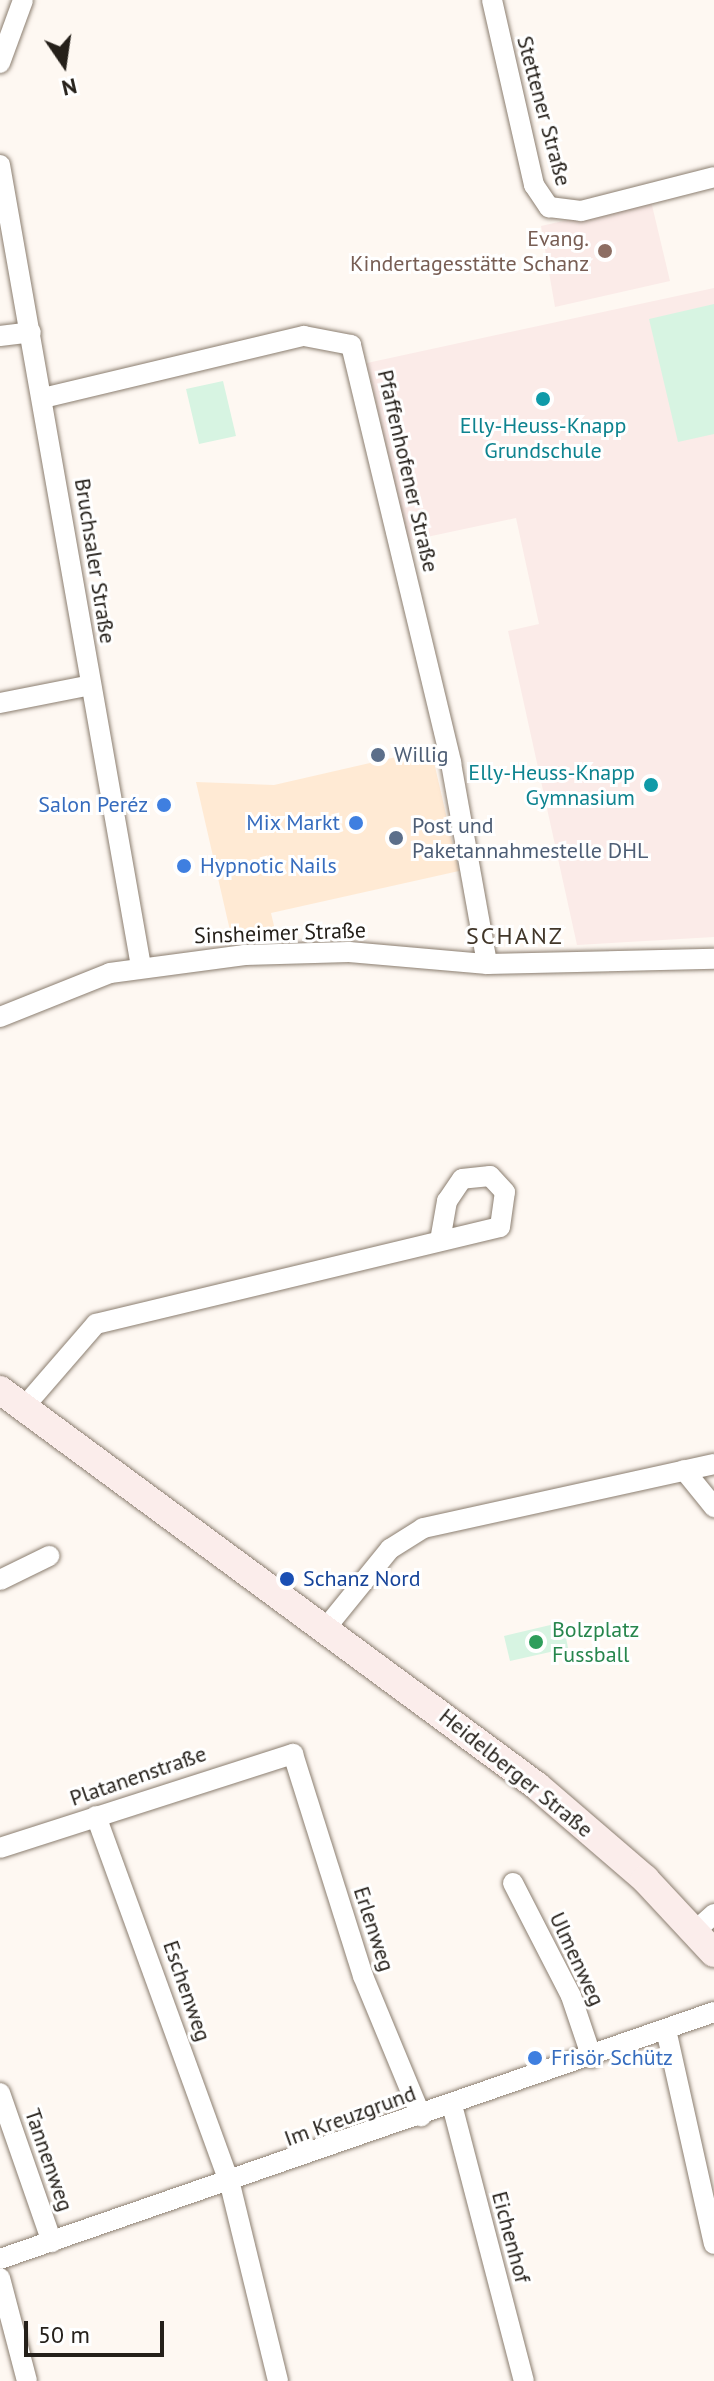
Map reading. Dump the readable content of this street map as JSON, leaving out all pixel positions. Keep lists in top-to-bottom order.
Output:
{
  "streets": {
    "main road": ["Heidelberger Straße"],
    "street": [
      "Stettener Straße",
      "Pfaffenhofener Straße",
      "Bruchsaler Straße",
      "Sinsheimer Straße",
      "Platanenstraße",
      "Erlenweg",
      "Ulmenweg",
      "Eschenweg",
      "Im Kreuzgrund",
      "Tannenweg",
      "Eichenhof"
    ]
  },
  "crossings": [
    ["Pfaffenhofener Straße", "Bruchsaler Straße"],
    ["Pfaffenhofener Straße", "Sinsheimer Straße"],
    ["Bruchsaler Straße", "Sinsheimer Straße"],
    ["Platanenstraße", "Erlenweg"],
    ["Platanenstraße", "Eschenweg"],
    ["Erlenweg", "Im Kreuzgrund"],
    ["Ulmenweg", "Im Kreuzgrund"],
    ["Eschenweg", "Im Kreuzgrund"],
    ["Im Kreuzgrund", "Tannenweg"],
    ["Im Kreuzgrund", "Eichenhof"]
  ],
  "districts": ["SCHANZ"],
  "places": [
    "Evang. Kindertagesstätte Schanz",
    "Elly-Heuss-Knapp Grundschule",
    "Willig",
    "Elly-Heuss-Knapp Gymnasium",
    "Salon Peréz",
    "Mix Markt",
    "Post und Paketannahmestelle DHL",
    "Hypnotic Nails",
    "Schanz Nord",
    "Bolzplatz Fussball",
    "Frisör Schütz"
  ],
  "scale_bar": "50 m",
  "north": "bottom"
}
